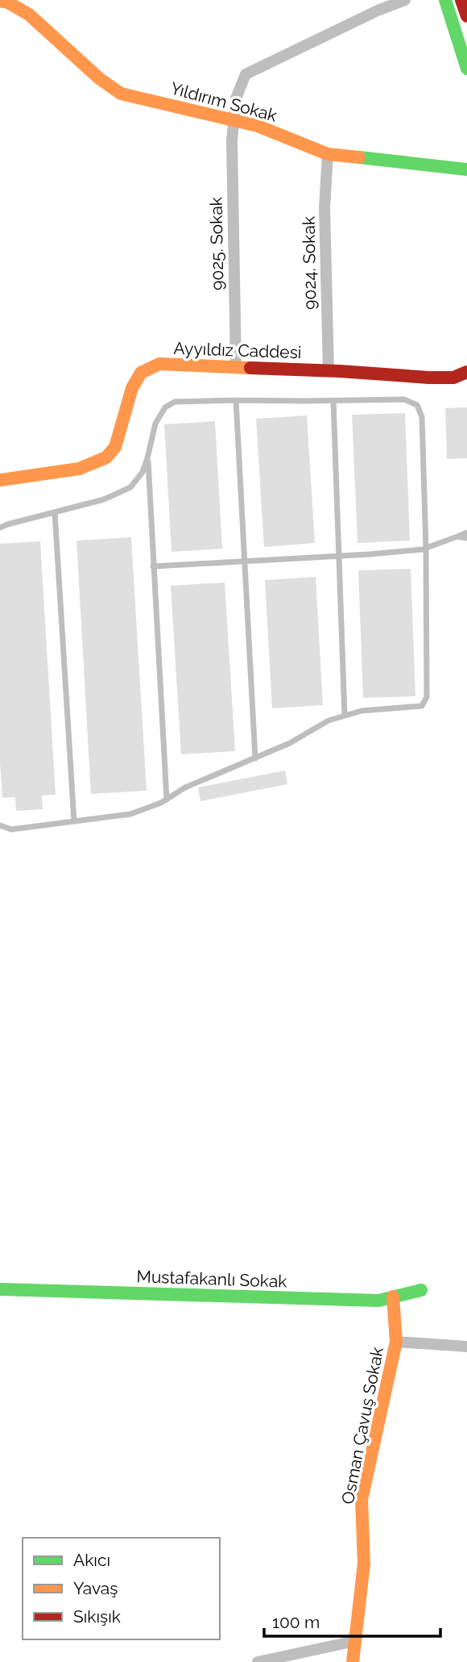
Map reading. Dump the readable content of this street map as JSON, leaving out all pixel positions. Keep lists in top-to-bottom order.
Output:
{
  "streets": {
    "street": [
      "Yıldırım Sokak",
      "9025. Sokak",
      "9024. Sokak",
      "Ayyıldız Caddesi",
      "Mustafakanlı Sokak",
      "Osman Çavuş Sokak"
    ]
  },
  "crossings": [
    ["Yıldırım Sokak", "9025. Sokak"],
    ["Yıldırım Sokak", "9024. Sokak"],
    ["9025. Sokak", "Ayyıldız Caddesi"],
    ["9024. Sokak", "Ayyıldız Caddesi"],
    ["Mustafakanlı Sokak", "Osman Çavuş Sokak"]
  ],
  "legend": ["Akıcı", "Yavaş", "Sıkışık"],
  "scale_bar": "100 m"
}
